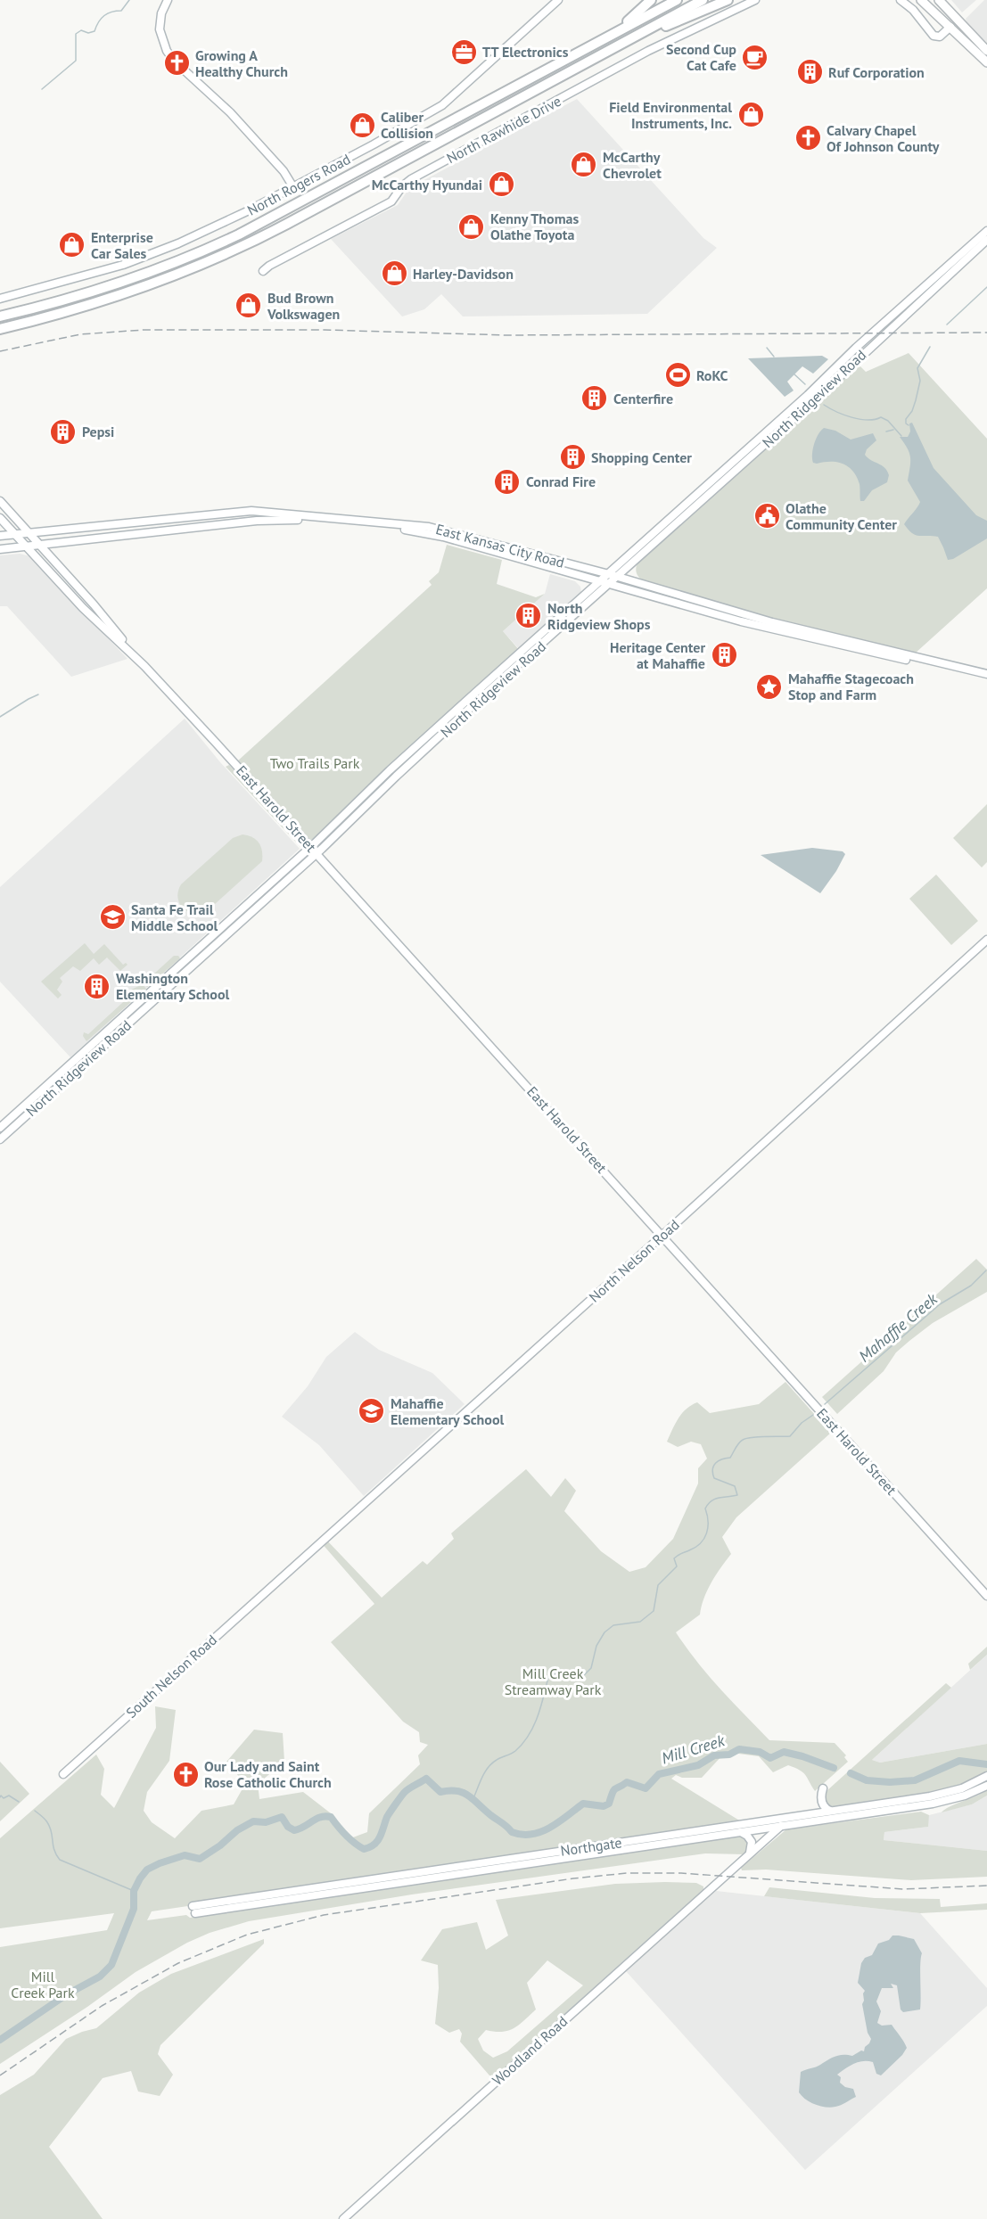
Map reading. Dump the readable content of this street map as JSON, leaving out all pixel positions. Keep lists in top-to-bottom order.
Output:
{
  "streets": {
    "main road": [
      "North Rawhide Drive",
      "North Rogers Road",
      "North Ridgeview Road",
      "East Kansas City Road",
      "East Harold Street",
      "North Nelson Road",
      "South Nelson Road",
      "Northgate",
      "Woodland Road"
    ]
  },
  "crossings": [
    ["North Ridgeview Road", "East Kansas City Road"],
    ["North Ridgeview Road", "East Harold Street"],
    ["East Kansas City Road", "East Harold Street"],
    ["East Harold Street", "North Nelson Road"],
    ["North Nelson Road", "South Nelson Road"],
    ["Northgate", "Woodland Road"]
  ],
  "water": ["Mahaffie Creek", "Mill Creek"],
  "parks": ["Two Trails Park", "Mill Creek Streamway Park", "Mill Creek Park"],
  "places": {
    "office": ["TT Electronics"],
    "cafe": ["Second Cup Cat Cafe"],
    "church": ["Growing A Healthy Church", "Calvary Chapel Of Johnson County", "Our Lady and Saint Rose Catholic Church"],
    "building": [
      "Ruf Corporation",
      "Centerfire",
      "Pepsi",
      "Shopping Center",
      "Conrad Fire",
      "North Ridgeview Shops",
      "Heritage Center at Mahaffie",
      "Washington Elementary School"
    ],
    "shop": [
      "Field Environmental Instruments, Inc.",
      "Caliber Collision",
      "McCarthy Chevrolet",
      "McCarthy Hyundai",
      "Kenny Thomas Olathe Toyota",
      "Enterprise Car Sales",
      "Harley-Davidson",
      "Bud Brown Volkswagen"
    ],
    "sports": ["RoKC"],
    "public building": ["Olathe Community Center"],
    "place": ["Mahaffie Stagecoach Stop and Farm"],
    "school or university": ["Santa Fe Trail Middle School", "Mahaffie Elementary School"]
  }
}
